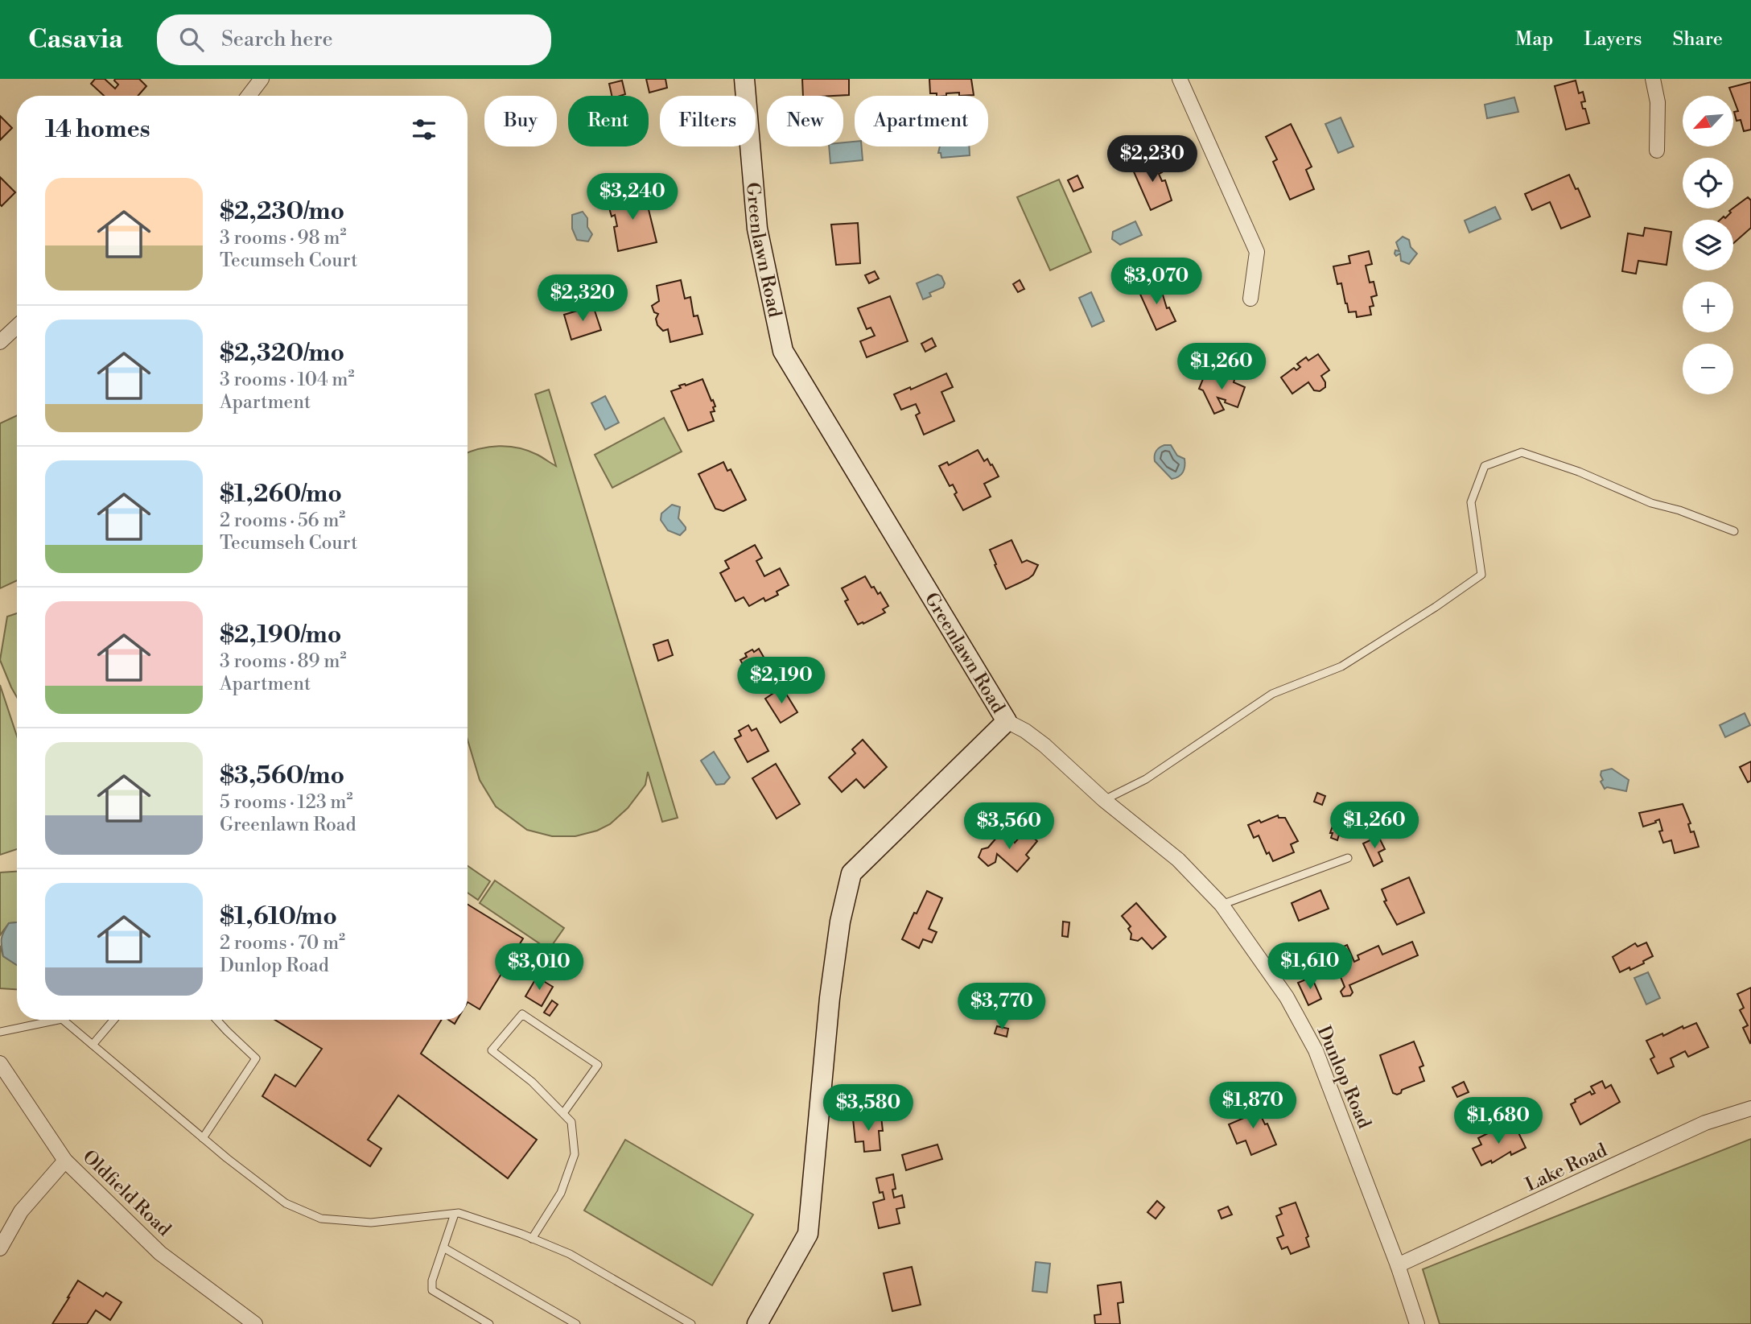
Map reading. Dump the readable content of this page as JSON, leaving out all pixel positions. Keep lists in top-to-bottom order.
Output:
{
  "streets": {
    "main road": ["Greenlawn Road"],
    "street": ["Dunlop Road", "Lake Road", "Oldfield Road"]
  },
  "crossings": [
    ["Greenlawn Road", "Dunlop Road"],
    ["Dunlop Road", "Lake Road"]
  ],
  "north": "bottom left",
  "page": {
    "header": "Casavia",
    "search": "Search here",
    "nav": ["Map", "Layers", "Share"],
    "map_buttons": ["+", "−"],
    "chip": [
      "Buy",
      "Rent",
      "Filters",
      "New",
      "Apartment"
    ],
    "heading": "14 homes",
    "price": [
      "$2,230",
      "$3,240",
      "$3,070",
      "$2,320",
      "$1,260",
      "$2,190",
      "$1,260",
      "$3,560",
      "$1,610",
      "$3,010",
      "$3,770",
      "$1,870",
      "$3,580",
      "$1,680"
    ],
    "list": [
      {
        "name": "$2,230/mo",
        "note": "3 rooms · 98 m² · Tecumseh Court"
      },
      {
        "name": "$2,320/mo",
        "note": "3 rooms · 104 m² · Apartment"
      },
      {
        "name": "$1,260/mo",
        "note": "2 rooms · 56 m² · Tecumseh Court"
      },
      {
        "name": "$2,190/mo",
        "note": "3 rooms · 89 m² · Apartment"
      },
      {
        "name": "$3,560/mo",
        "note": "5 rooms · 123 m² · Greenlawn Road"
      },
      {
        "name": "$1,610/mo",
        "note": "2 rooms · 70 m² · Dunlop Road"
      }
    ]
  }
}
